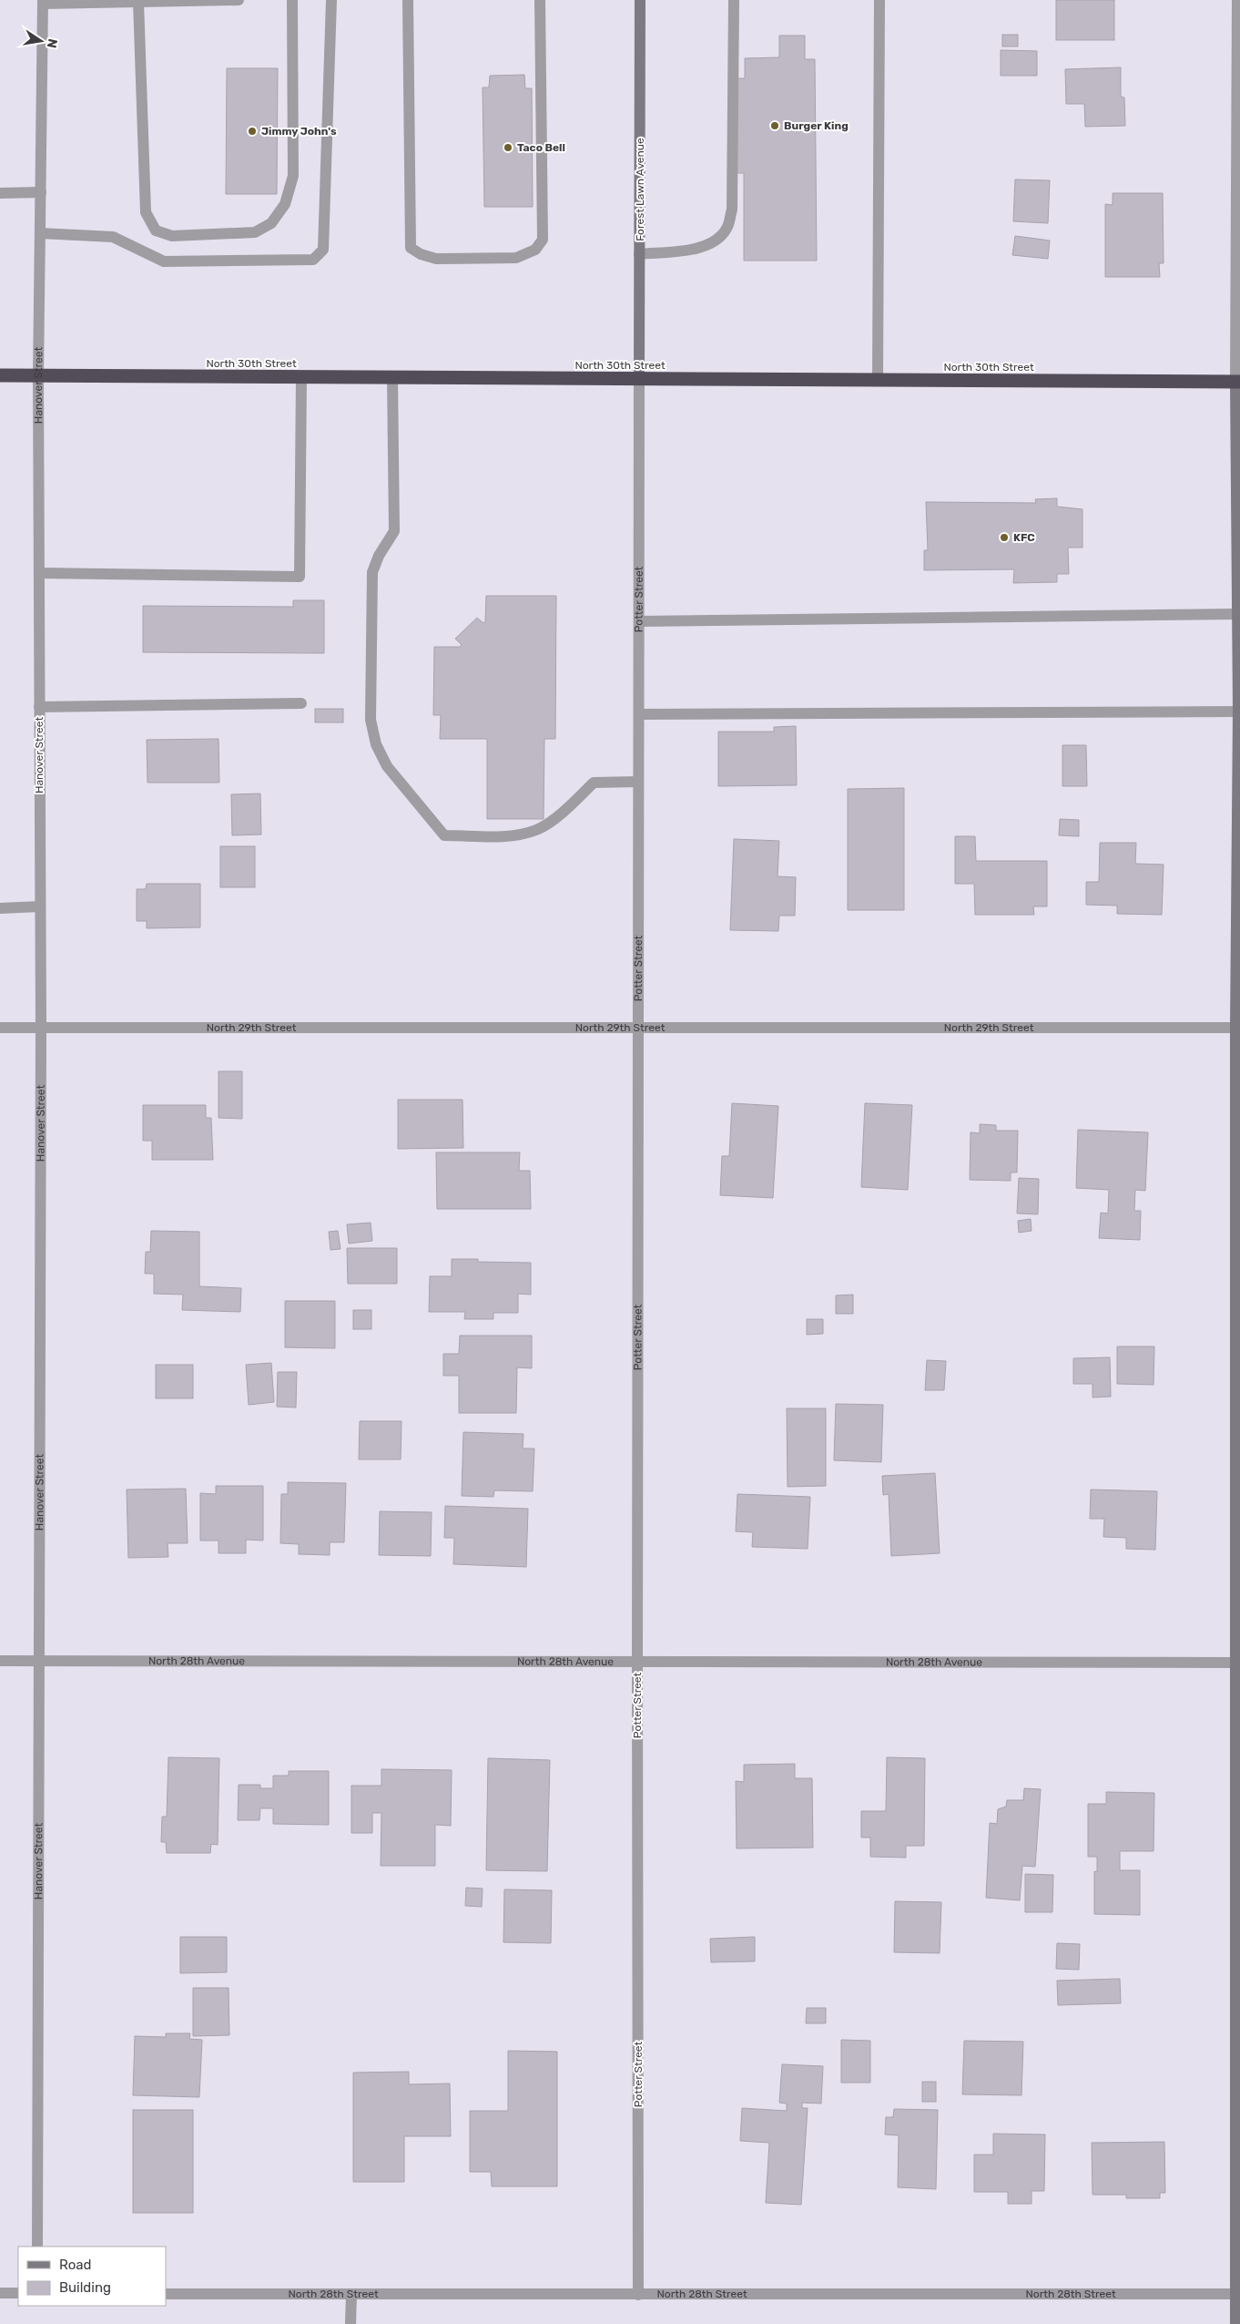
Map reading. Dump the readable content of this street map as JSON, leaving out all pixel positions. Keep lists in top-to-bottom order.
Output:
{
  "streets": {
    "highway": ["North 30th Street"],
    "main road": ["Forest Lawn Avenue"],
    "street": [
      "Hanover Street",
      "Potter Street",
      "North 29th Street",
      "North 28th Avenue",
      "North 28th Street"
    ]
  },
  "crossings": [
    ["Forest Lawn Avenue", "North 30th Street"],
    ["Forest Lawn Avenue", "Potter Street"],
    ["North 30th Street", "Hanover Street"],
    ["North 30th Street", "Potter Street"],
    ["Hanover Street", "North 29th Street"],
    ["Hanover Street", "North 28th Avenue"],
    ["Potter Street", "North 29th Street"],
    ["Potter Street", "North 28th Avenue"],
    ["Potter Street", "North 28th Street"]
  ],
  "places": [
    "Burger King",
    "Jimmy John's",
    "Taco Bell",
    "KFC"
  ],
  "legend": ["Road", "Building"],
  "north": "right"
}
